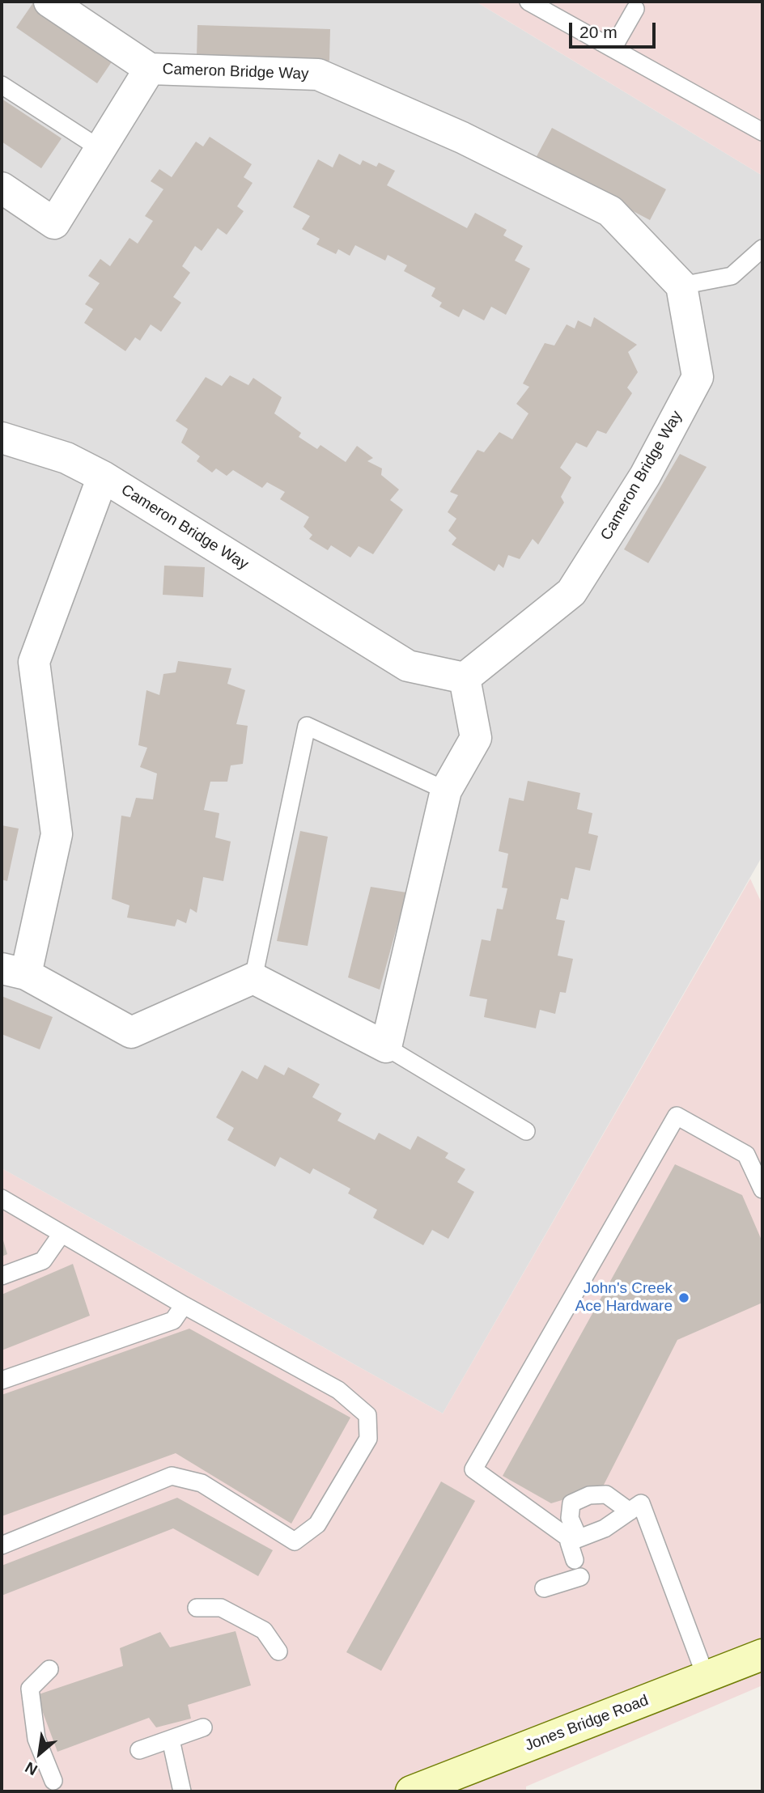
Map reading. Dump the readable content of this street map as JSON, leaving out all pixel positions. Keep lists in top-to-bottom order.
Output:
{
  "streets": {
    "main road": ["Jones Bridge Road"],
    "street": ["Cameron Bridge Way"]
  },
  "places": ["John's Creek Ace Hardware"],
  "scale_bar": "20 m",
  "north": "bottom left"
}
